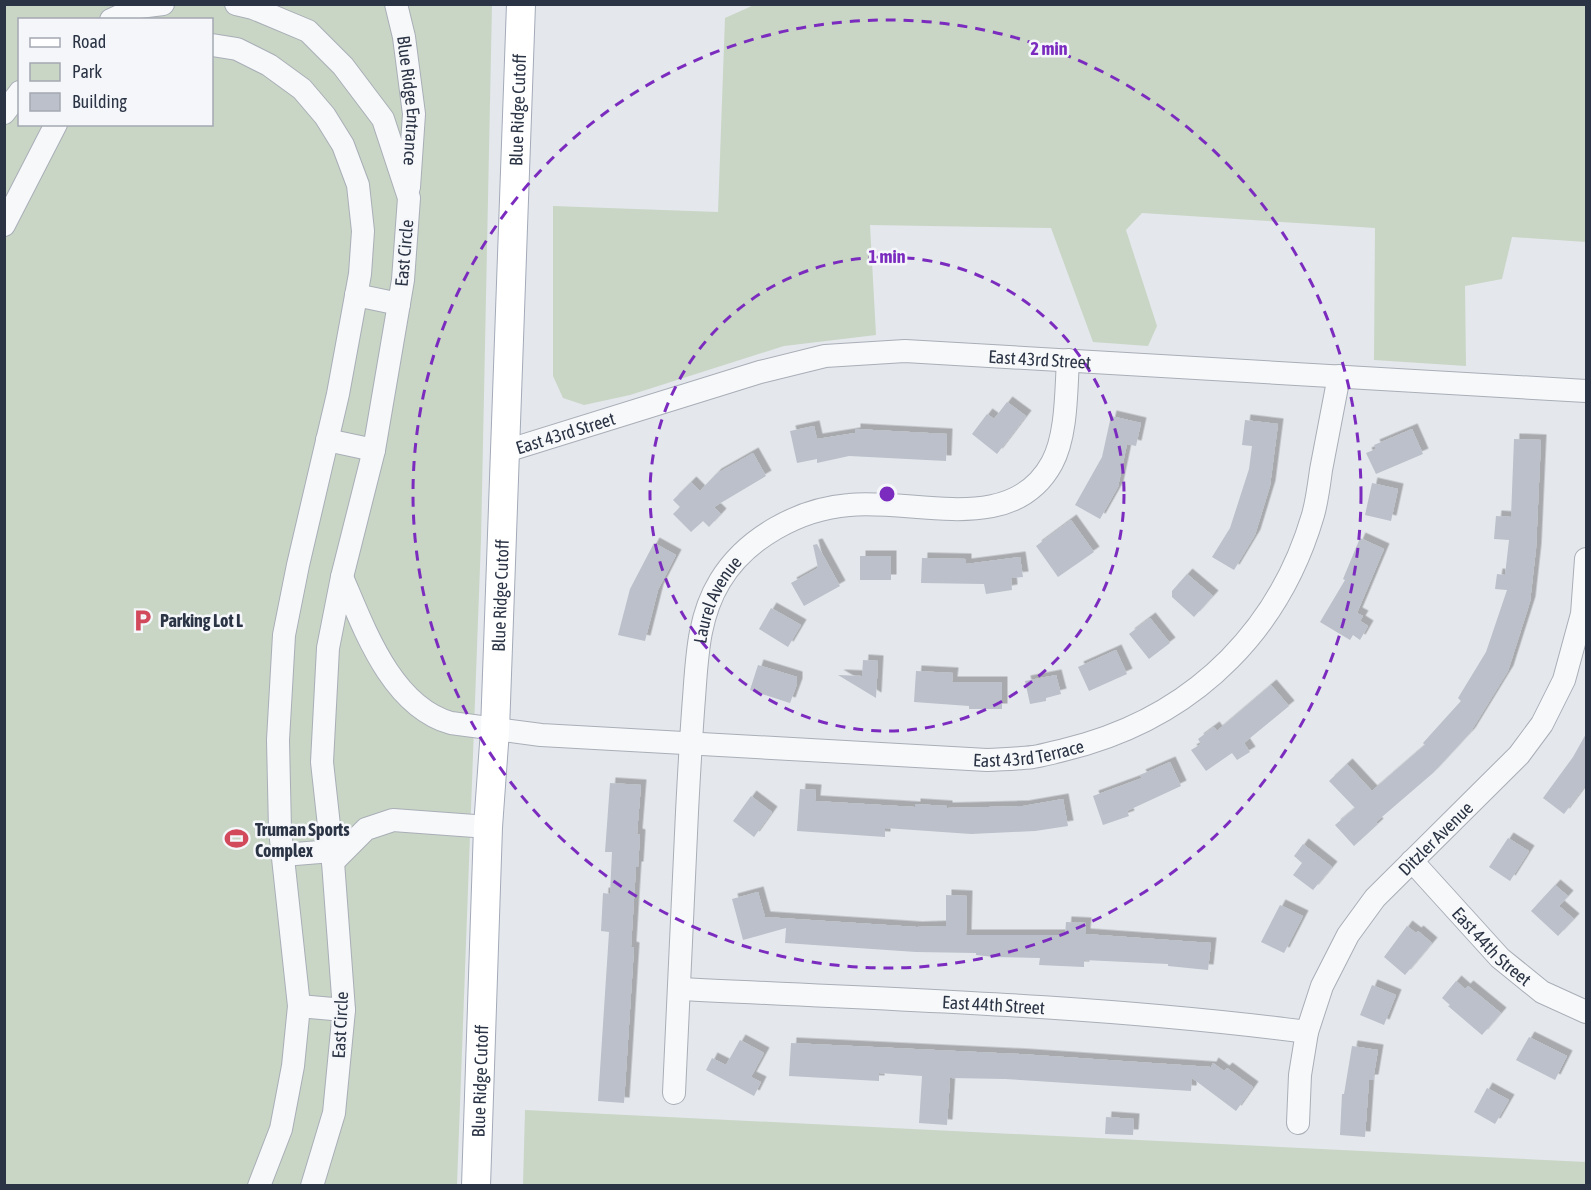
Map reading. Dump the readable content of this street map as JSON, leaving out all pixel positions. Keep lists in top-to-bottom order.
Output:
{
  "streets": {
    "main road": ["Blue Ridge Cutoff"],
    "street": [
      "Blue Ridge Entrance",
      "East Circle",
      "East 43rd Street",
      "Laurel Avenue",
      "East 43rd Terrace",
      "Ditzler Avenue",
      "East 44th Street"
    ]
  },
  "crossings": [
    ["Blue Ridge Entrance", "East Circle"],
    ["Blue Ridge Cutoff", "East 43rd Street"],
    ["Blue Ridge Cutoff", "East 43rd Terrace"],
    ["East 43rd Street", "Laurel Avenue"],
    ["East 43rd Street", "East 43rd Terrace"],
    ["Laurel Avenue", "East 43rd Terrace"],
    ["Laurel Avenue", "East 44th Street"],
    ["Ditzler Avenue", "East 44th Street"]
  ],
  "places": {
    "parking": ["Parking Lot L"],
    "sports": ["Truman Sports Complex"]
  },
  "legend": ["Road", "Park", "Building"],
  "rings": ["2 min", "1 min"]
}
